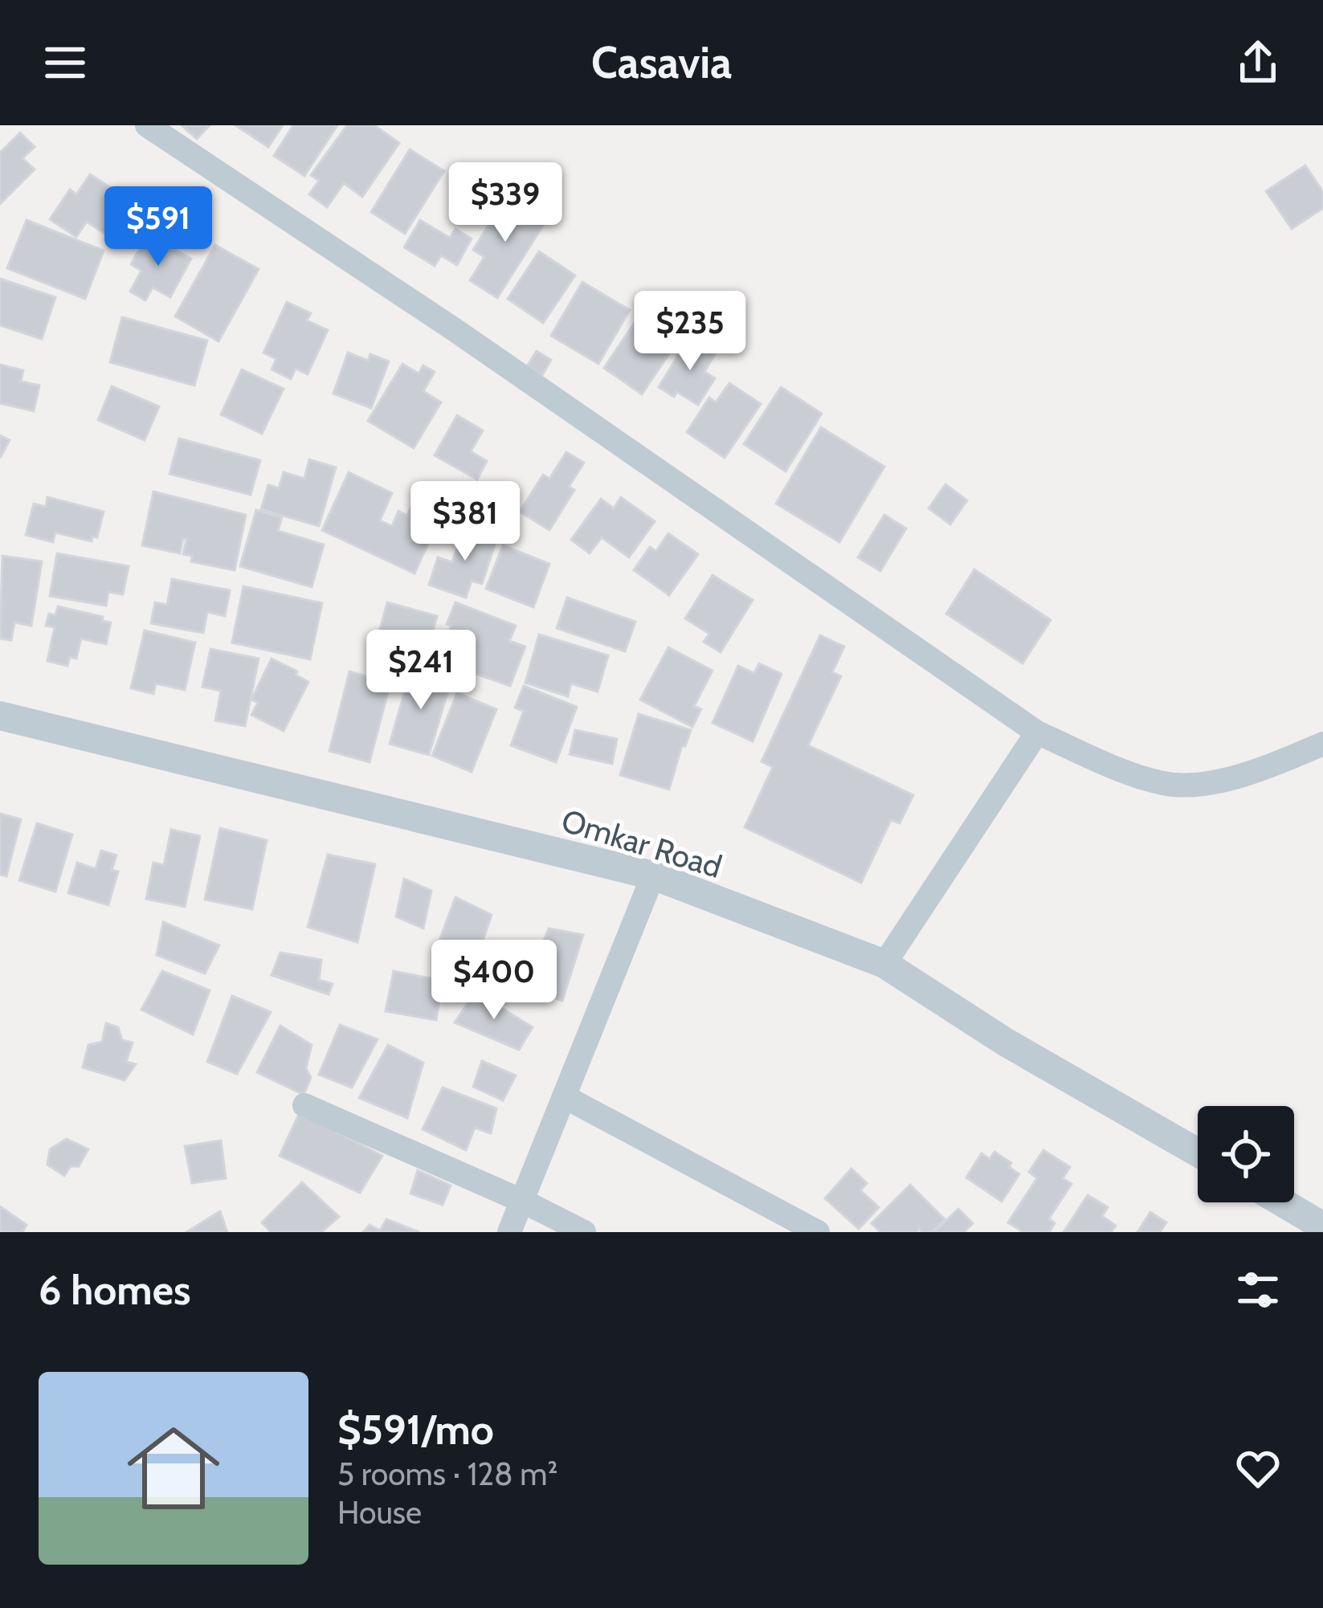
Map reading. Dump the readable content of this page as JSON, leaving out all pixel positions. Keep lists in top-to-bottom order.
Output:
{
  "streets": {
    "street": ["Omkar Road"]
  },
  "page": {
    "header": "Casavia",
    "price": [
      "$339",
      "$591",
      "$235",
      "$381",
      "$241",
      "$400"
    ],
    "heading": "6 homes",
    "list": [
      {
        "name": "$591/mo",
        "note": "5 rooms · 128 m² · House"
      }
    ]
  }
}
